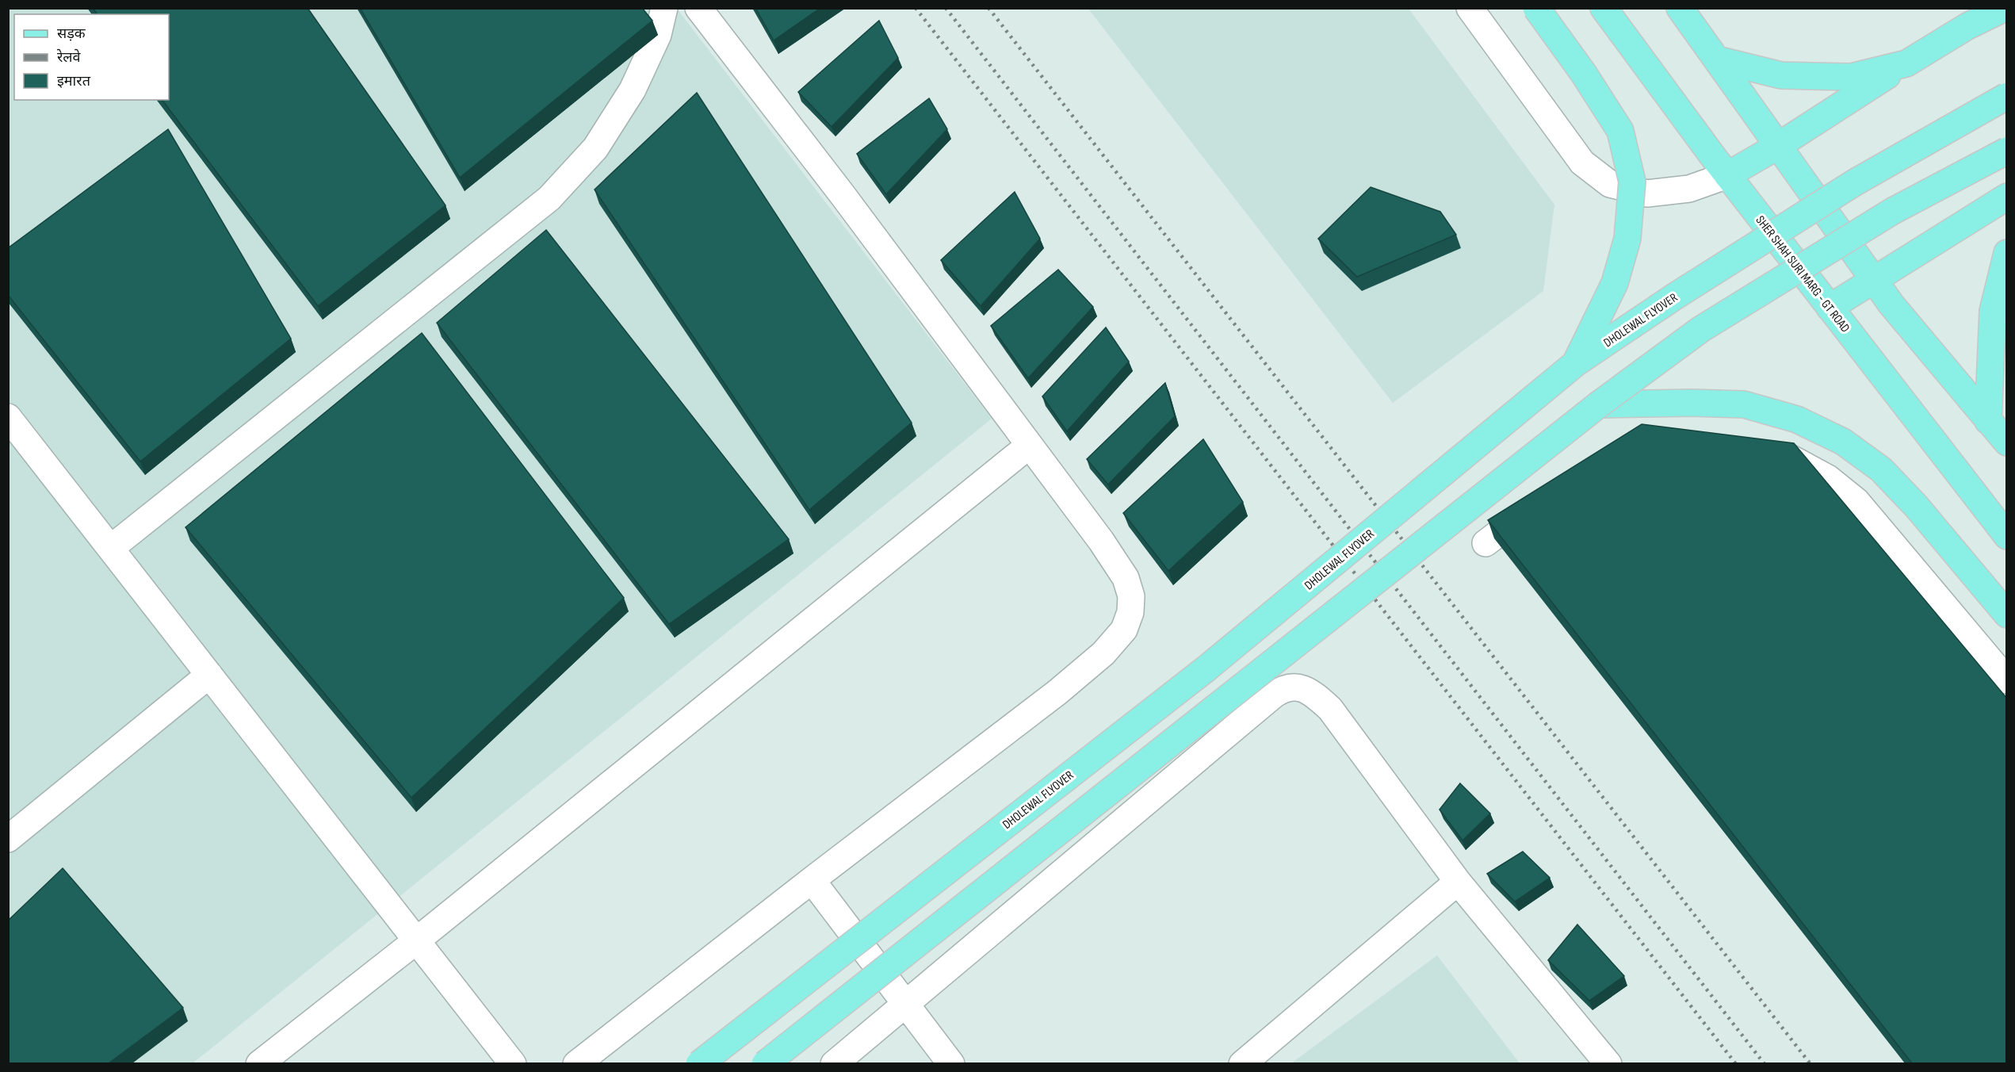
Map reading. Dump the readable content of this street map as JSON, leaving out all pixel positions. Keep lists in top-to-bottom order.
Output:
{
  "streets": {
    "main road": ["SHER SHAH SURI MARG - GT ROAD", "DHOLEWAL FLYOVER"]
  },
  "legend": ["सड़क", "रेलवे", "इमारत"]
}
